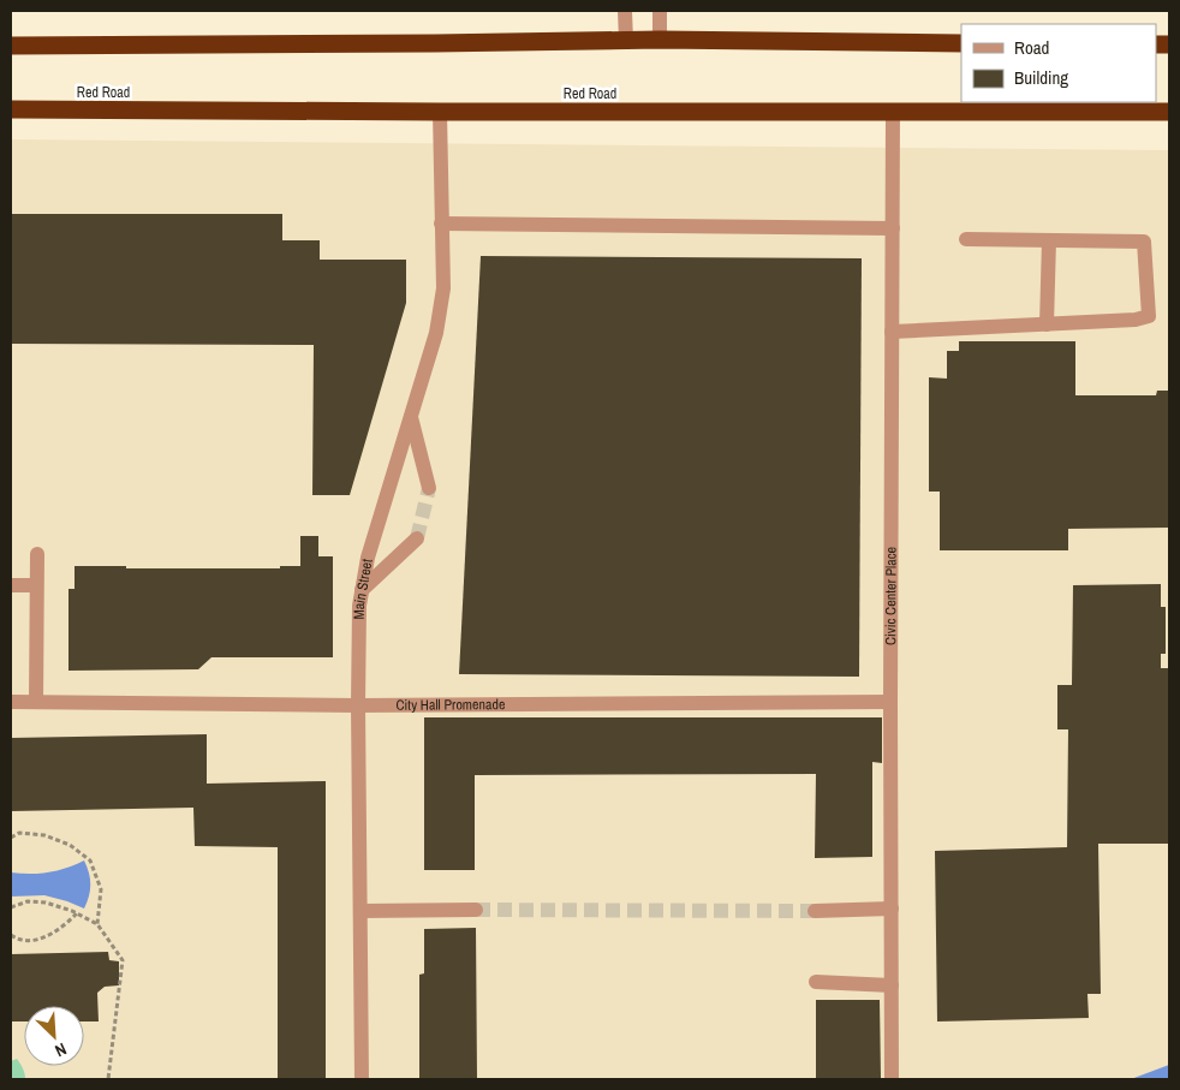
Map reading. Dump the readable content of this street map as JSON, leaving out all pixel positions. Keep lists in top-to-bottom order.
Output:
{
  "streets": {
    "highway": ["Red Road"],
    "street": ["Main Street", "Civic Center Place", "City Hall Promenade"]
  },
  "crossings": [
    ["Red Road", "Main Street"],
    ["Red Road", "Civic Center Place"],
    ["Main Street", "City Hall Promenade"],
    ["Civic Center Place", "City Hall Promenade"]
  ],
  "legend": ["Road", "Building"],
  "north": "bottom right"
}
